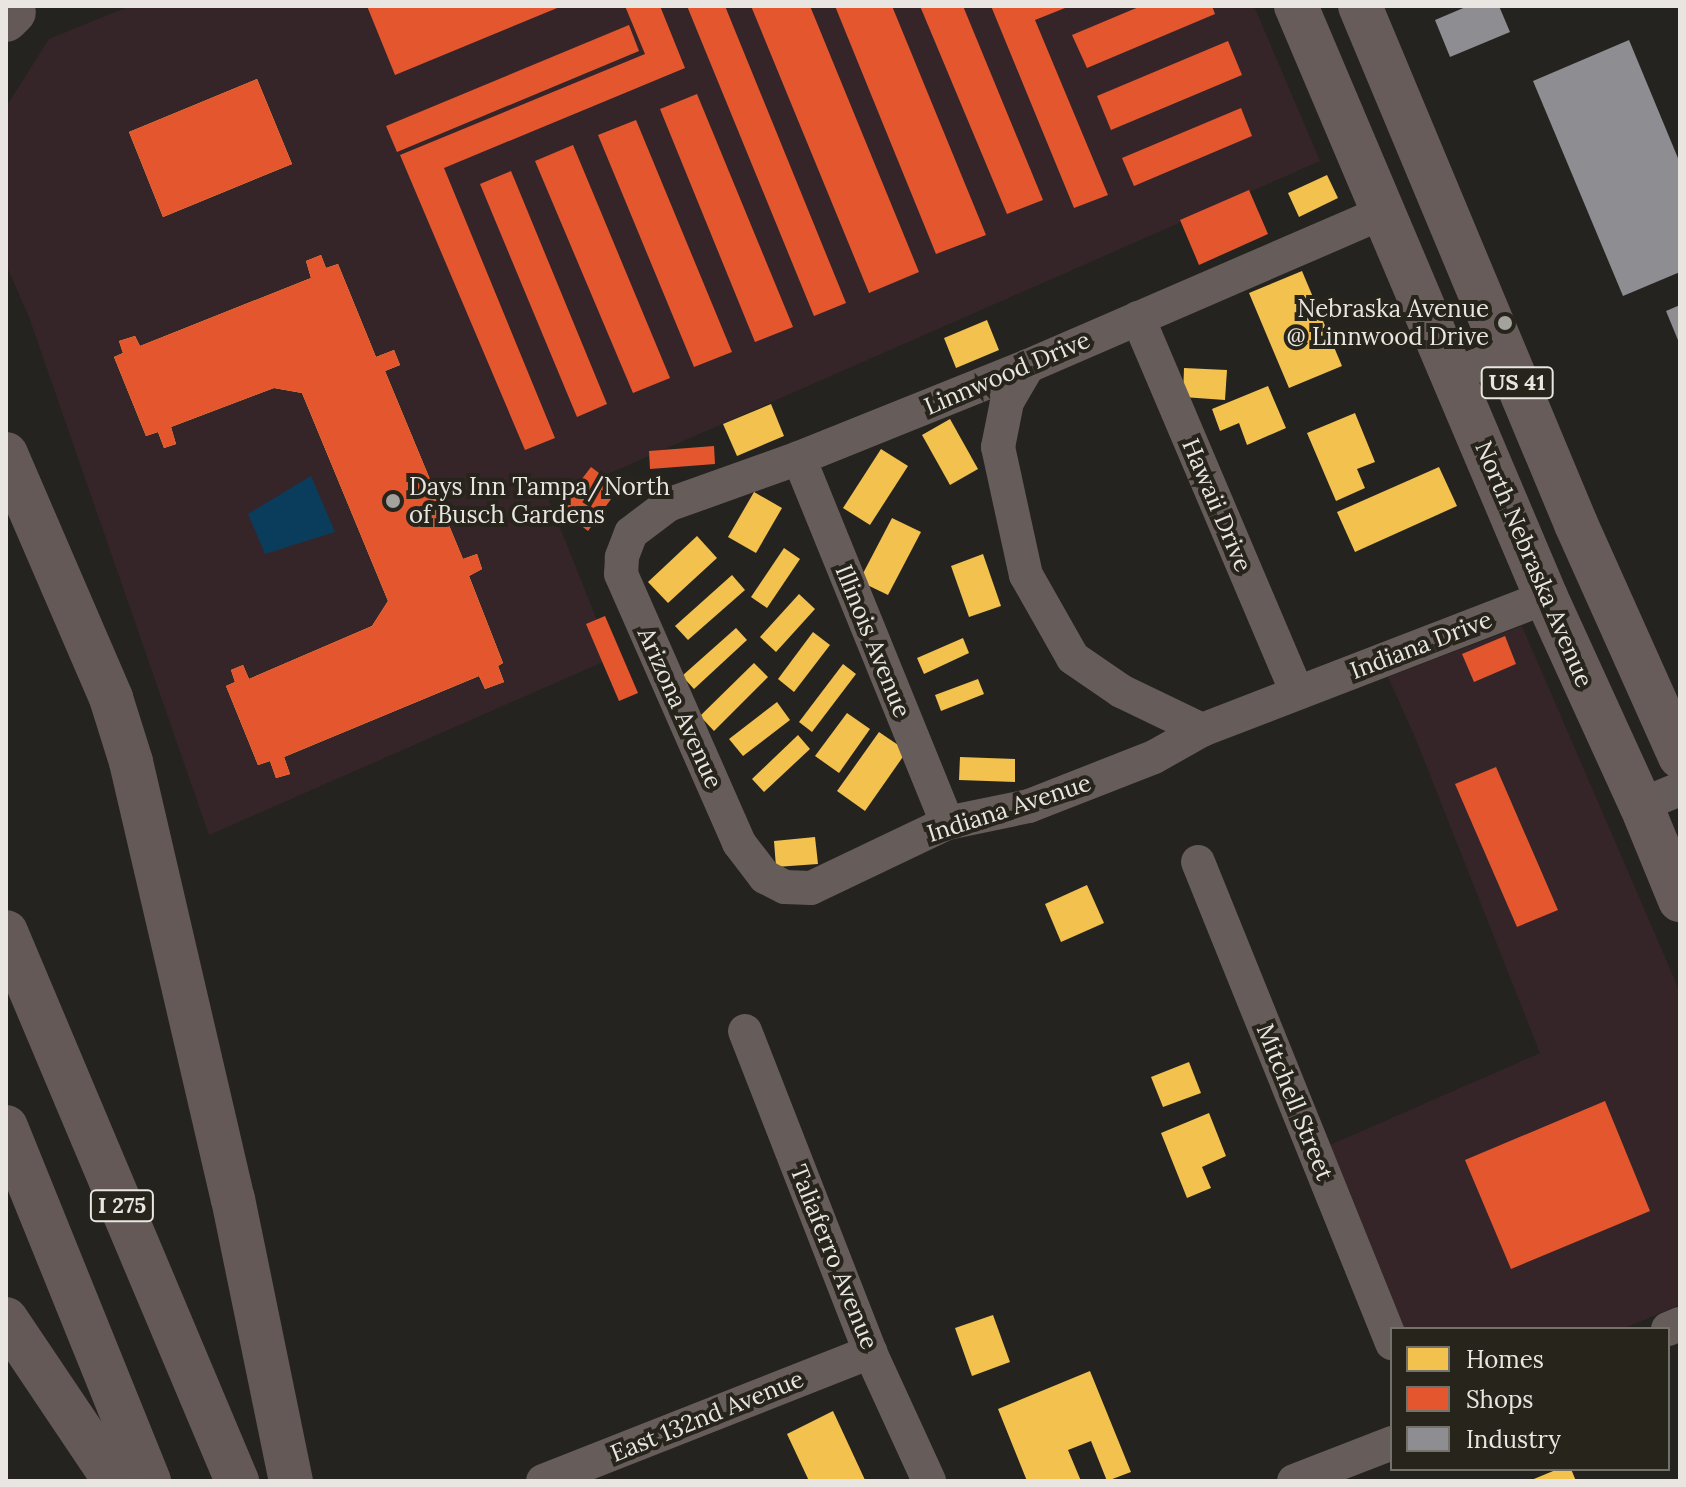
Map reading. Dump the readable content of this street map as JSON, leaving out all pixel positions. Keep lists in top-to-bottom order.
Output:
{
  "streets": {
    "highway": ["I 275"],
    "main road": ["US 41", "North Nebraska Avenue"],
    "street": [
      "Linnwood Drive",
      "Hawaii Drive",
      "Illinois Avenue",
      "Indiana Drive",
      "Arizona Avenue",
      "Indiana Avenue",
      "Mitchell Street",
      "Taliaferro Avenue",
      "East 132nd Avenue"
    ]
  },
  "crossings": [
    ["Linnwood Drive", "Hawaii Drive"],
    ["Linnwood Drive", "North Nebraska Avenue"],
    ["Linnwood Drive", "Illinois Avenue"],
    ["Linnwood Drive", "Arizona Avenue"],
    ["Hawaii Drive", "Indiana Drive"],
    ["Hawaii Drive", "Indiana Avenue"],
    ["North Nebraska Avenue", "Indiana Drive"],
    ["Illinois Avenue", "Indiana Avenue"],
    ["Indiana Drive", "Indiana Avenue"],
    ["Arizona Avenue", "Indiana Avenue"],
    ["Taliaferro Avenue", "East 132nd Avenue"]
  ],
  "places": ["Nebraska Avenue @ Linnwood Drive", "Days Inn Tampa/North of Busch Gardens"],
  "legend": ["Homes", "Shops", "Industry"]
}
